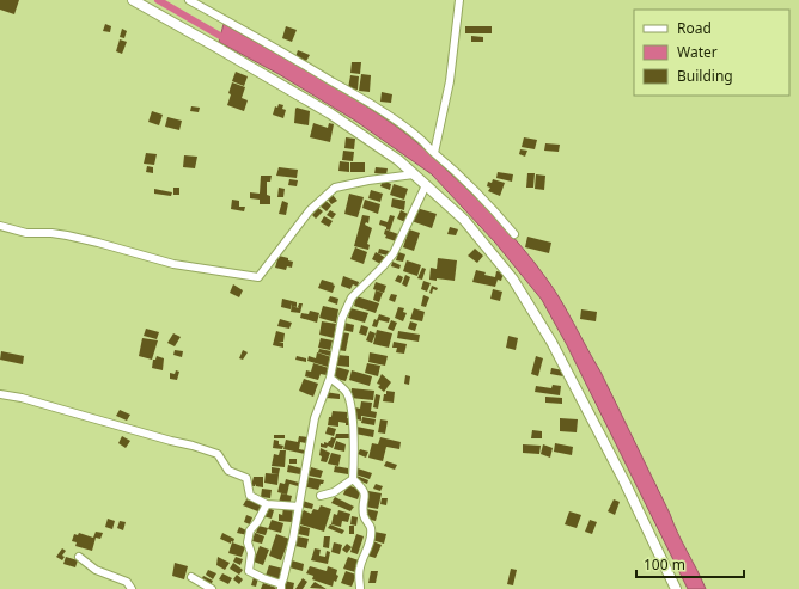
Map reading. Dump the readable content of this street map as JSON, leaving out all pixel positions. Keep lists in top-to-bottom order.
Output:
{
  "legend": ["Road", "Water", "Building"],
  "scale_bar": "100 m"
}
